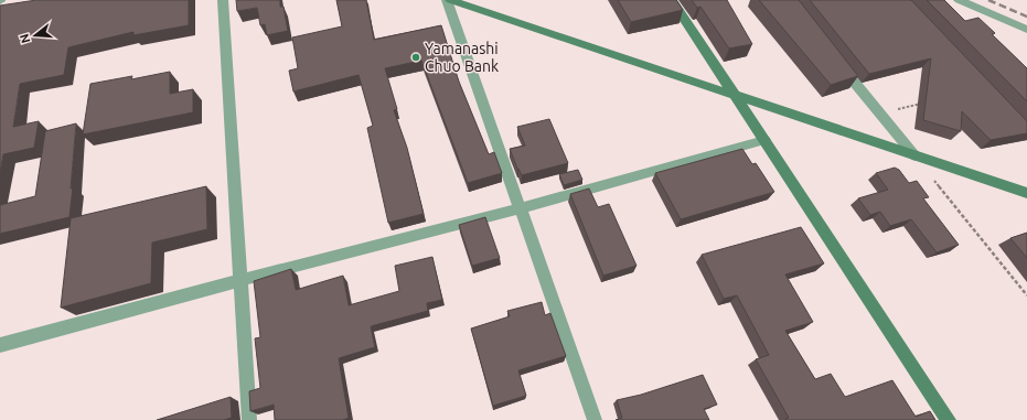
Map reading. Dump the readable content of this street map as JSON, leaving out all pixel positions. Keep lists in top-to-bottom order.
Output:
{
  "places": ["Yamanashi Chuo Bank"],
  "north": "left"
}
